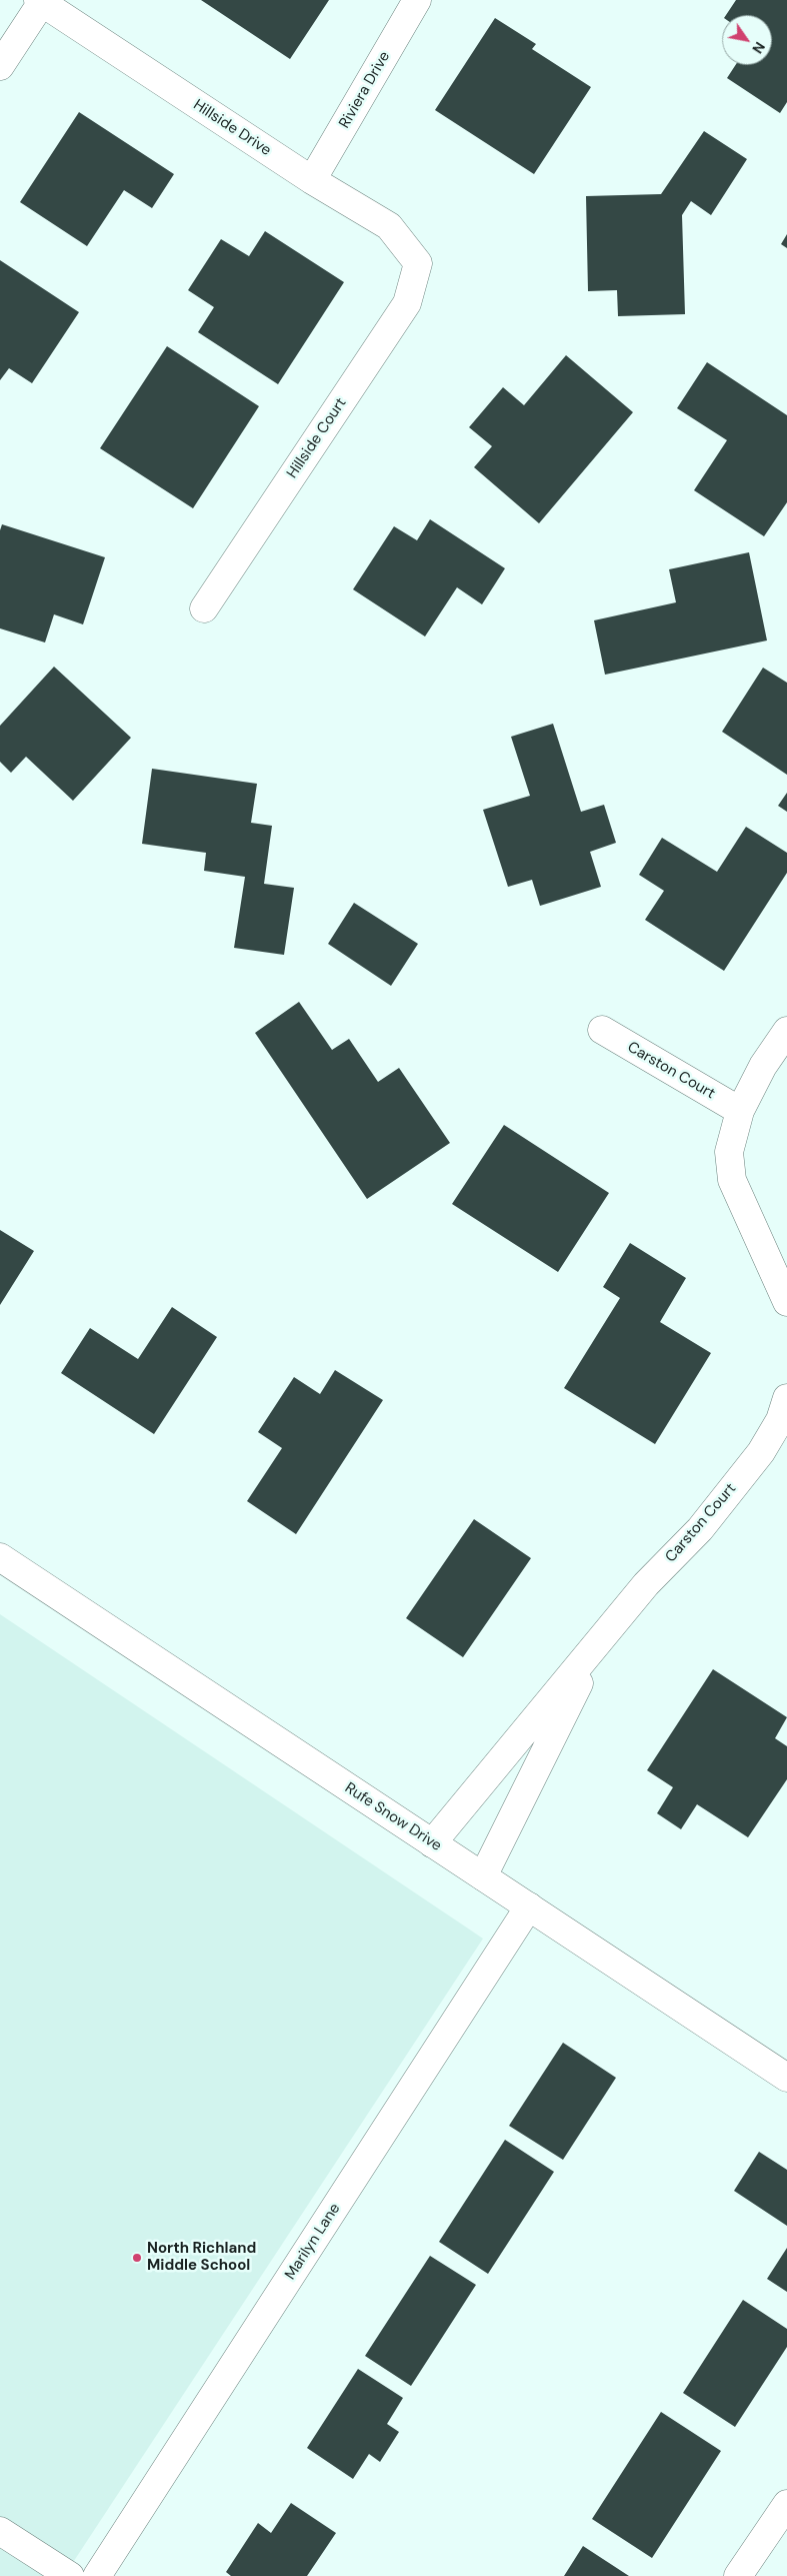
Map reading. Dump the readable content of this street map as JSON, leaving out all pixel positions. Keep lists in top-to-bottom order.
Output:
{
  "streets": {
    "street": [
      "Riviera Drive",
      "Hillside Drive",
      "Hillside Court",
      "Carston Court",
      "Rufe Snow Drive",
      "Marilyn Lane"
    ]
  },
  "crossings": [
    ["Riviera Drive", "Hillside Drive"],
    ["Hillside Drive", "Hillside Court"],
    ["Carston Court", "Rufe Snow Drive"],
    ["Rufe Snow Drive", "Marilyn Lane"]
  ],
  "places": ["North Richland Middle School"],
  "north": "bottom right"
}
